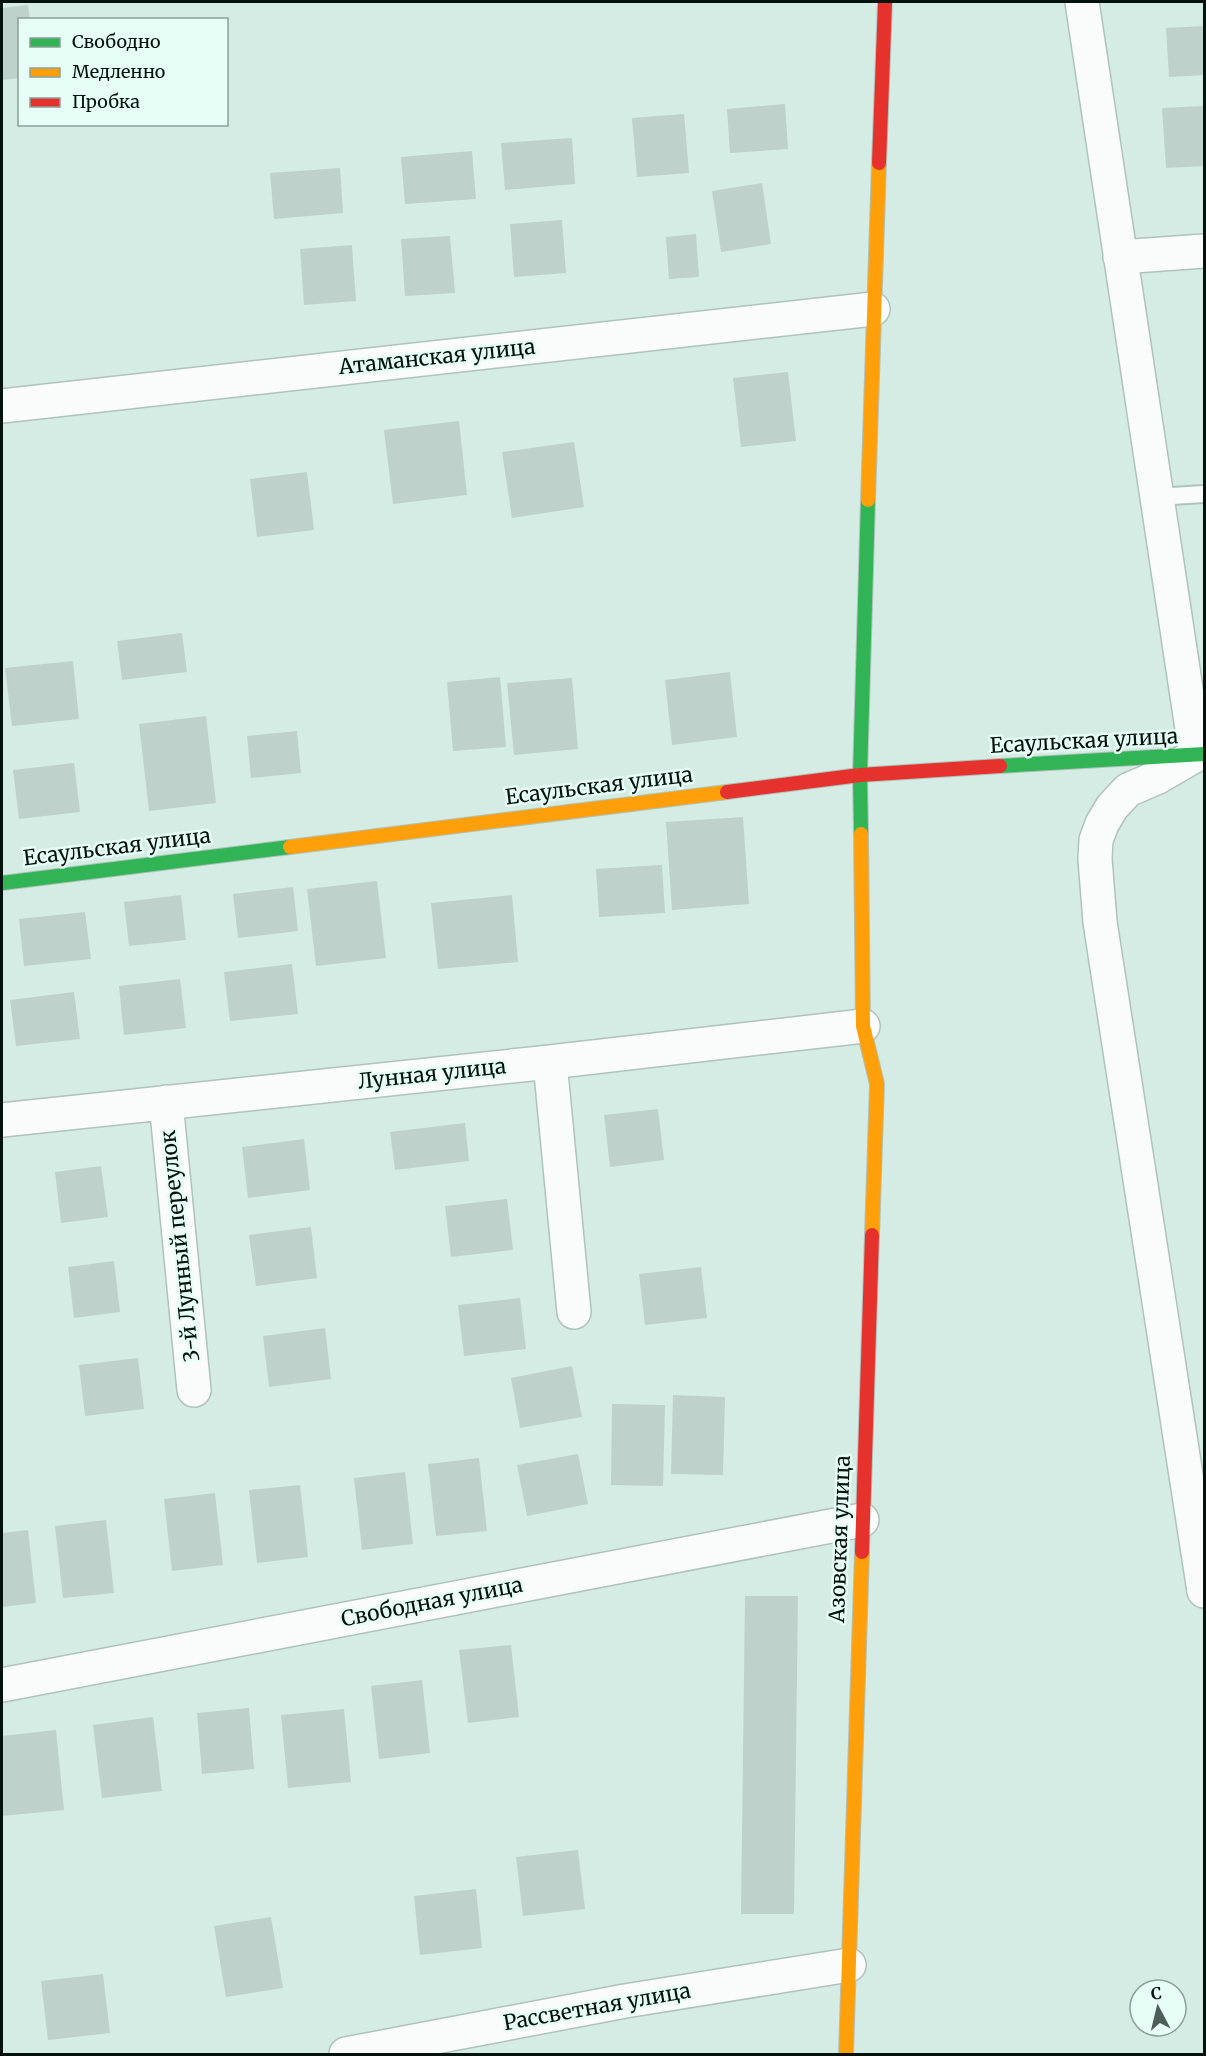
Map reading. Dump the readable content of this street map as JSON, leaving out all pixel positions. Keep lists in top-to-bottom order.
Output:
{
  "streets": {
    "street": [
      "Атаманская улица",
      "Есаульская улица",
      "Лунная улица",
      "3-й Лунный переулок",
      "Азовская улица",
      "Свободная улица",
      "Рассветная улица"
    ]
  },
  "crossings": [
    ["Атаманская улица", "Азовская улица"],
    ["Есаульская улица", "Азовская улица"],
    ["Лунная улица", "3-й Лунный переулок"],
    ["Лунная улица", "Азовская улица"],
    ["Азовская улица", "Свободная улица"],
    ["Азовская улица", "Рассветная улица"]
  ],
  "legend": ["Свободно", "Медленно", "Пробка"],
  "north": "top"
}
